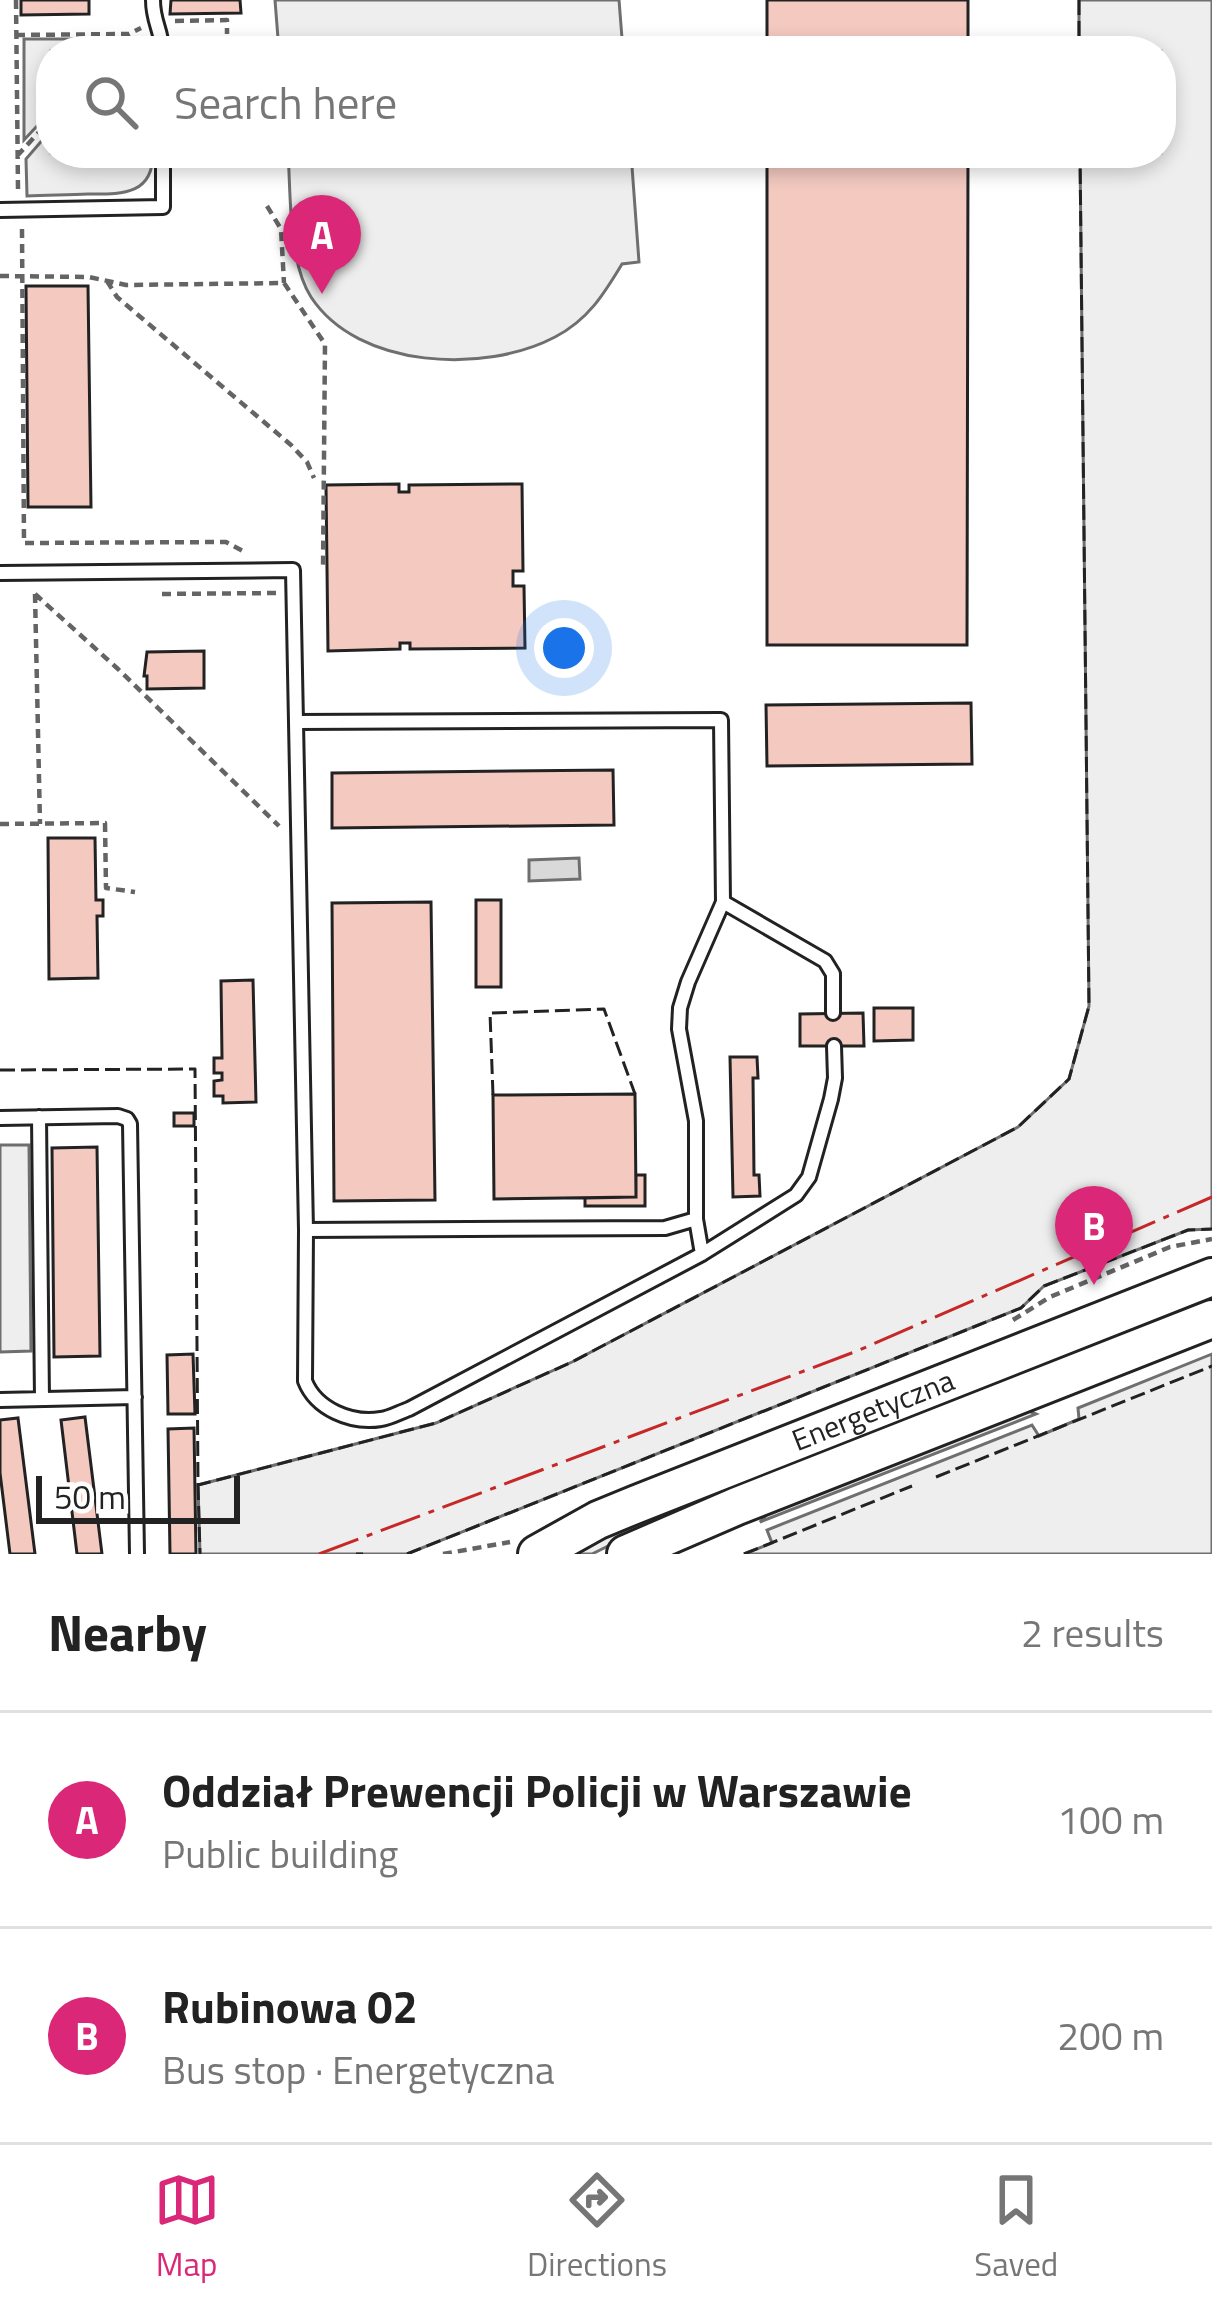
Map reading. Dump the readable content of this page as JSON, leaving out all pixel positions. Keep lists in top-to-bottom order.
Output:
{
  "streets": {
    "street": ["Energetyczna"]
  },
  "scale_bar": "50 m",
  "page": {
    "search": "Search here",
    "pins": ["A", "B"],
    "scale": "50 m",
    "heading": ["Nearby", "2 results"],
    "list": [
      {
        "mark": "A",
        "name": "Oddział Prewencji Policji w Warszawie",
        "note": "Public building",
        "value": "100 m"
      },
      {
        "mark": "B",
        "name": "Rubinowa 02",
        "note": "Bus stop · Energetyczna",
        "value": "200 m"
      }
    ],
    "nav": ["Map", "Directions", "Saved"]
  }
}
